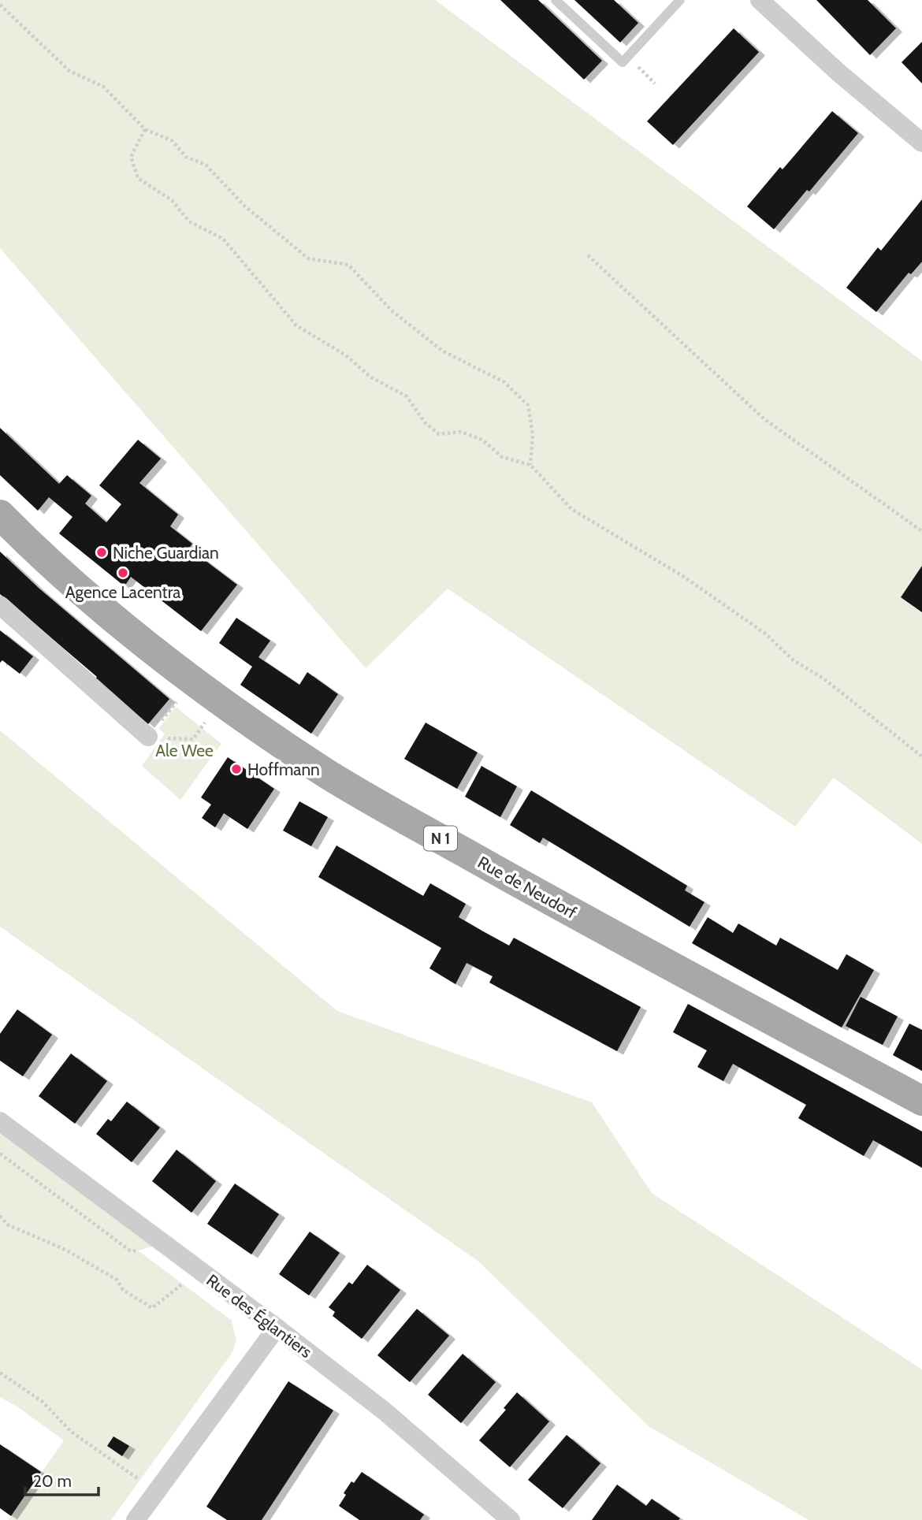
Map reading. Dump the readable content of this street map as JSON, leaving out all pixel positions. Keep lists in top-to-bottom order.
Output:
{
  "streets": {
    "main road": ["N 1", "Rue de Neudorf"],
    "street": ["Rue des Églantiers"]
  },
  "parks": ["Ale Wee"],
  "places": ["Niche Guardian", "Agence Lacentra", "Hoffmann"],
  "scale_bar": "20 m"
}
